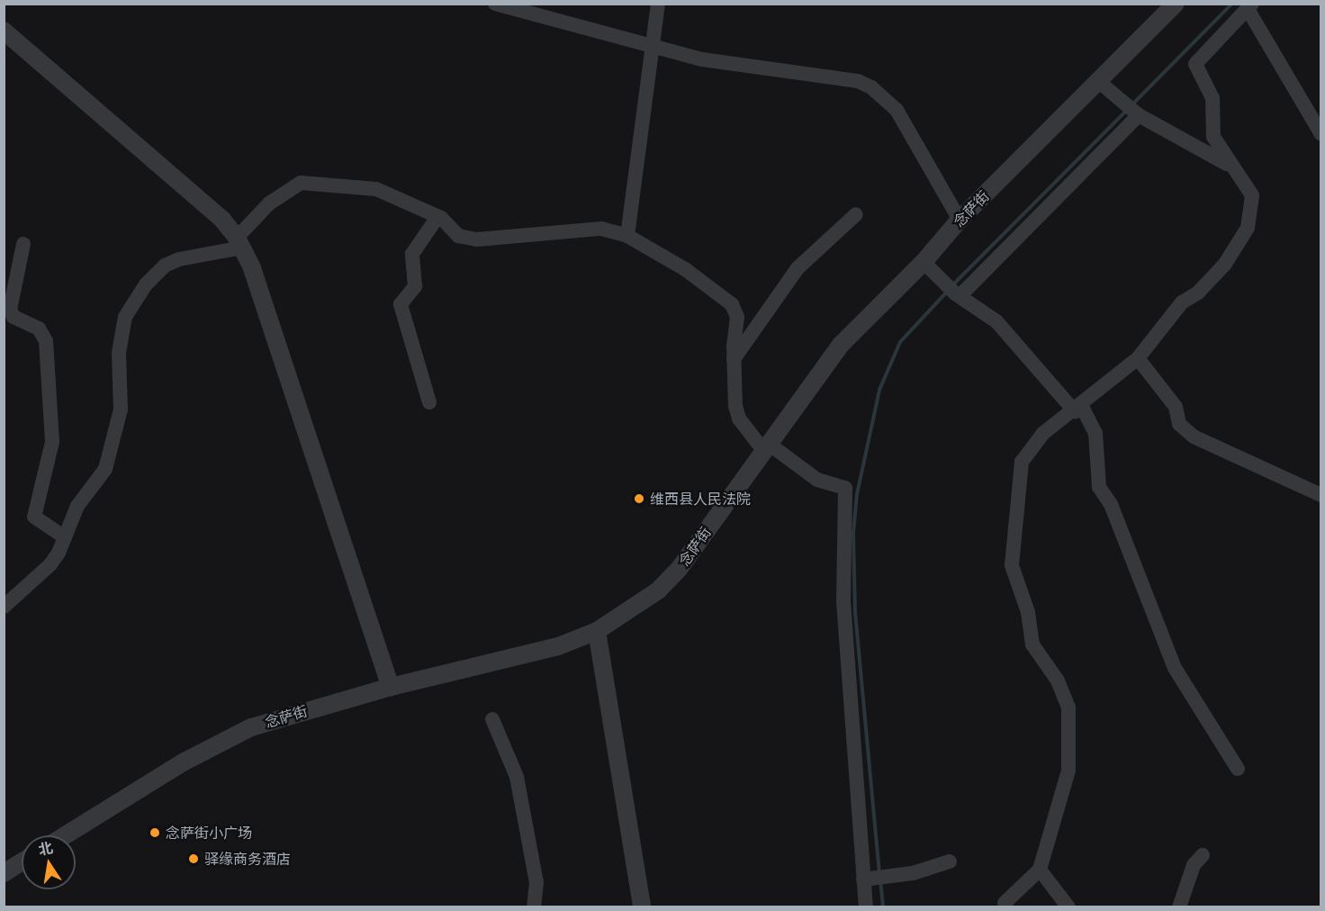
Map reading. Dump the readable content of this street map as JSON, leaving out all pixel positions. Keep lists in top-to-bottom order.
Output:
{
  "streets": {
    "street": ["念萨街"]
  },
  "places": ["维西县人民法院", "念萨街小广场", "驿缘商务酒店"],
  "north": "top"
}
